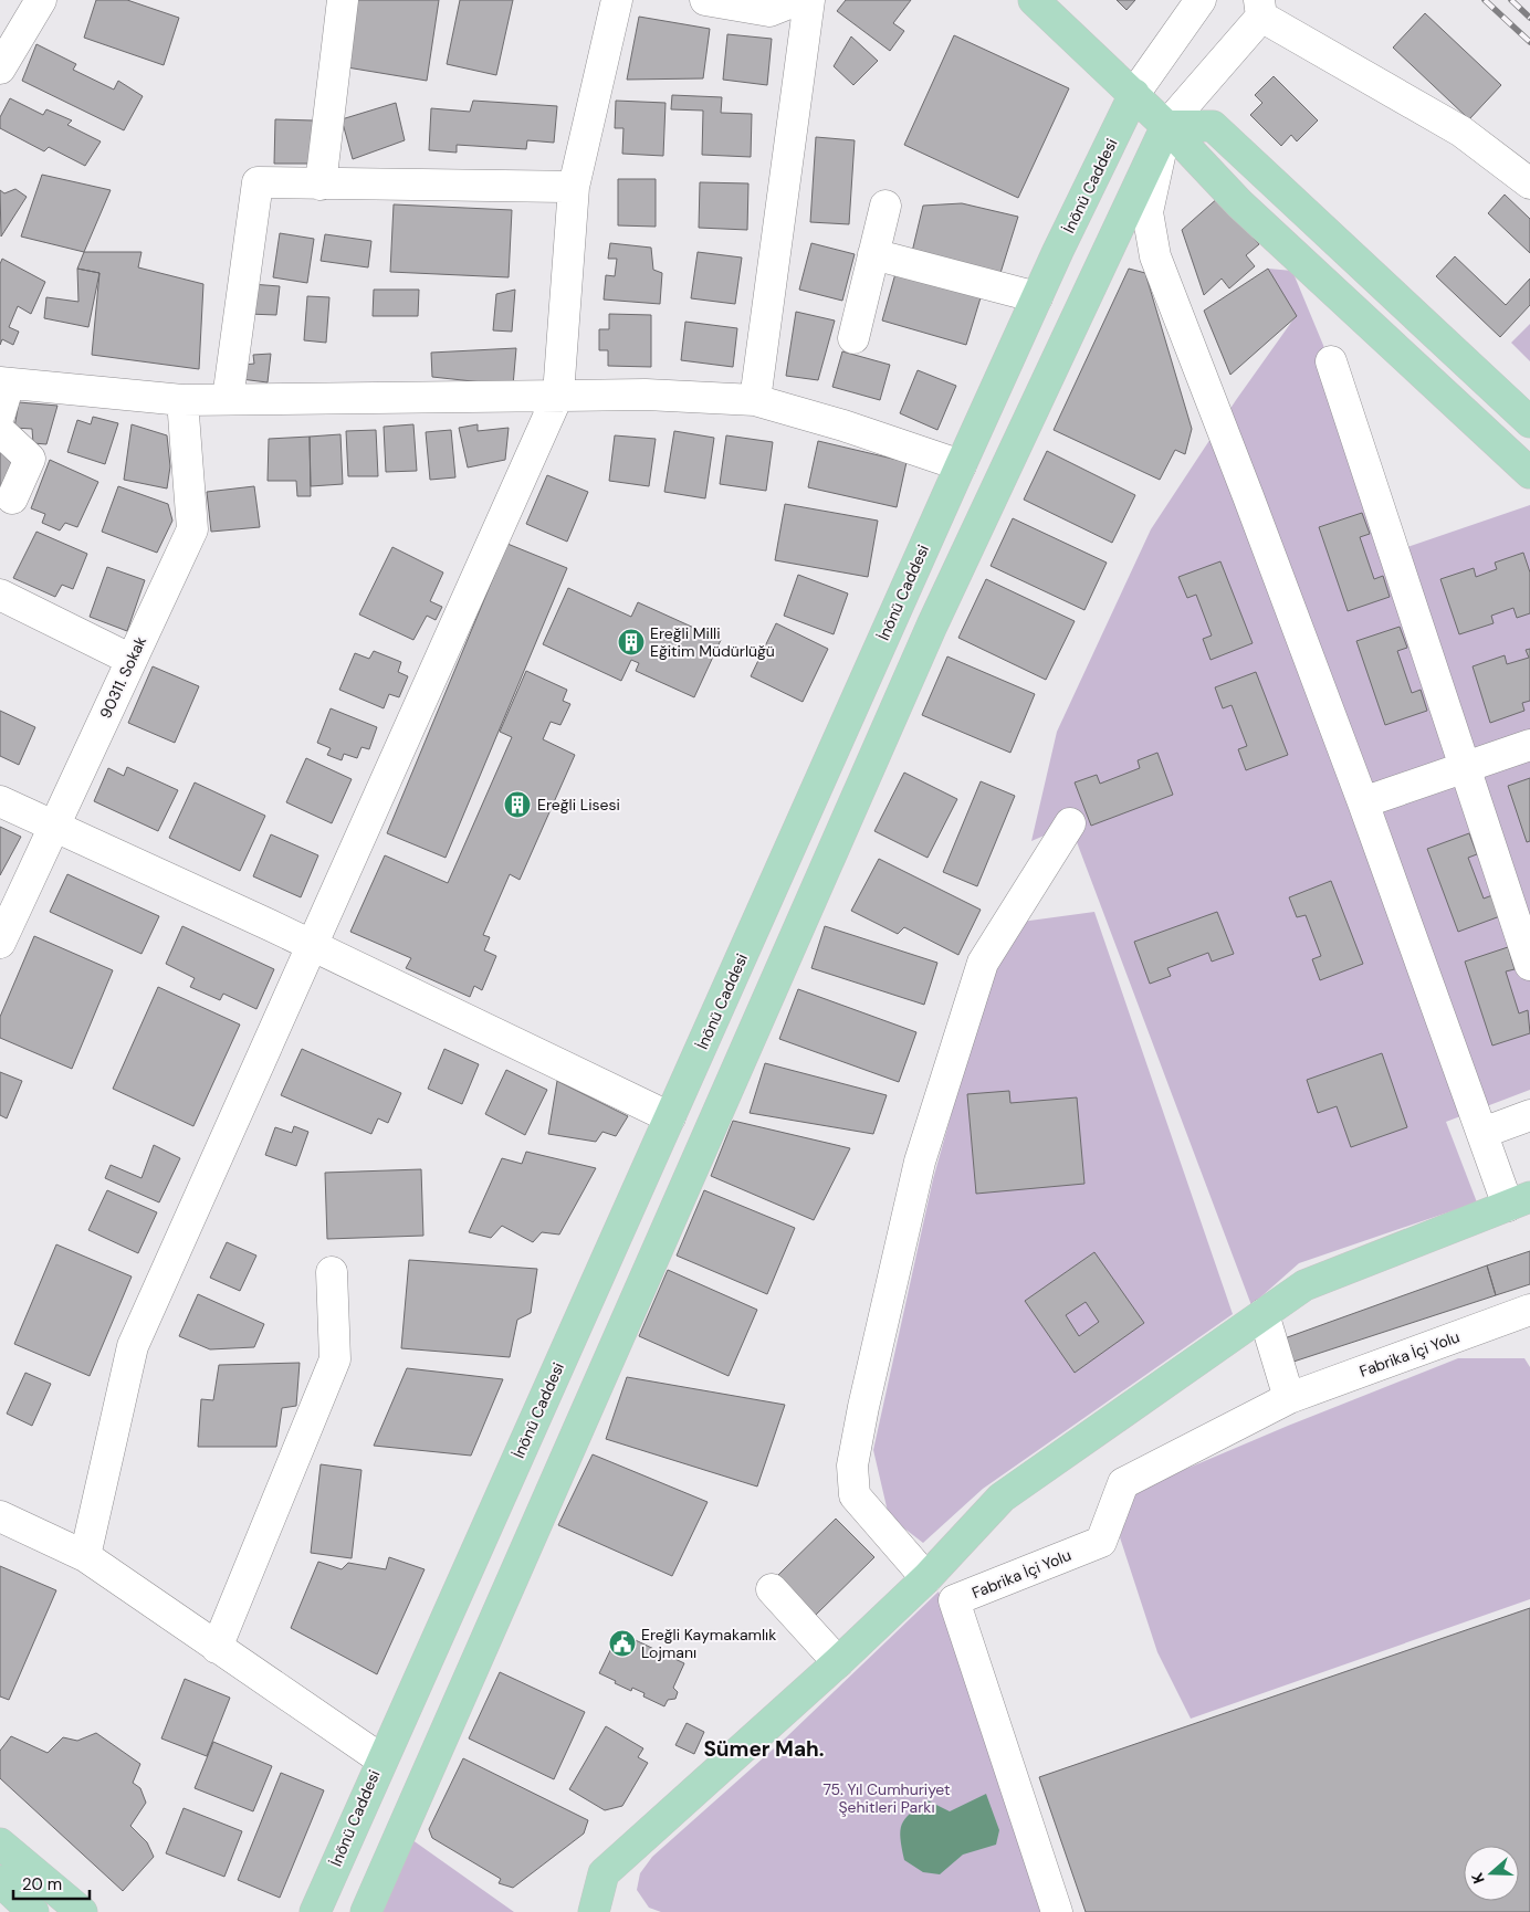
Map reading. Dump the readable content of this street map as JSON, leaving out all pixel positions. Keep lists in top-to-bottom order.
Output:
{
  "streets": {
    "main road": ["İnönü Caddesi"],
    "street": ["90311. Sokak", "Fabrika İçi Yolu"]
  },
  "districts": ["Sümer Mah."],
  "parks": ["75. Yıl Cumhuriyet Şehitleri Parkı"],
  "places": {
    "building": ["Ereğli Milli Eğitim Müdürlüğü", "Ereğli Lisesi"],
    "public building": ["Ereğli Kaymakamlık Lojmanı"]
  },
  "scale_bar": "20 m",
  "north": "left"
}
